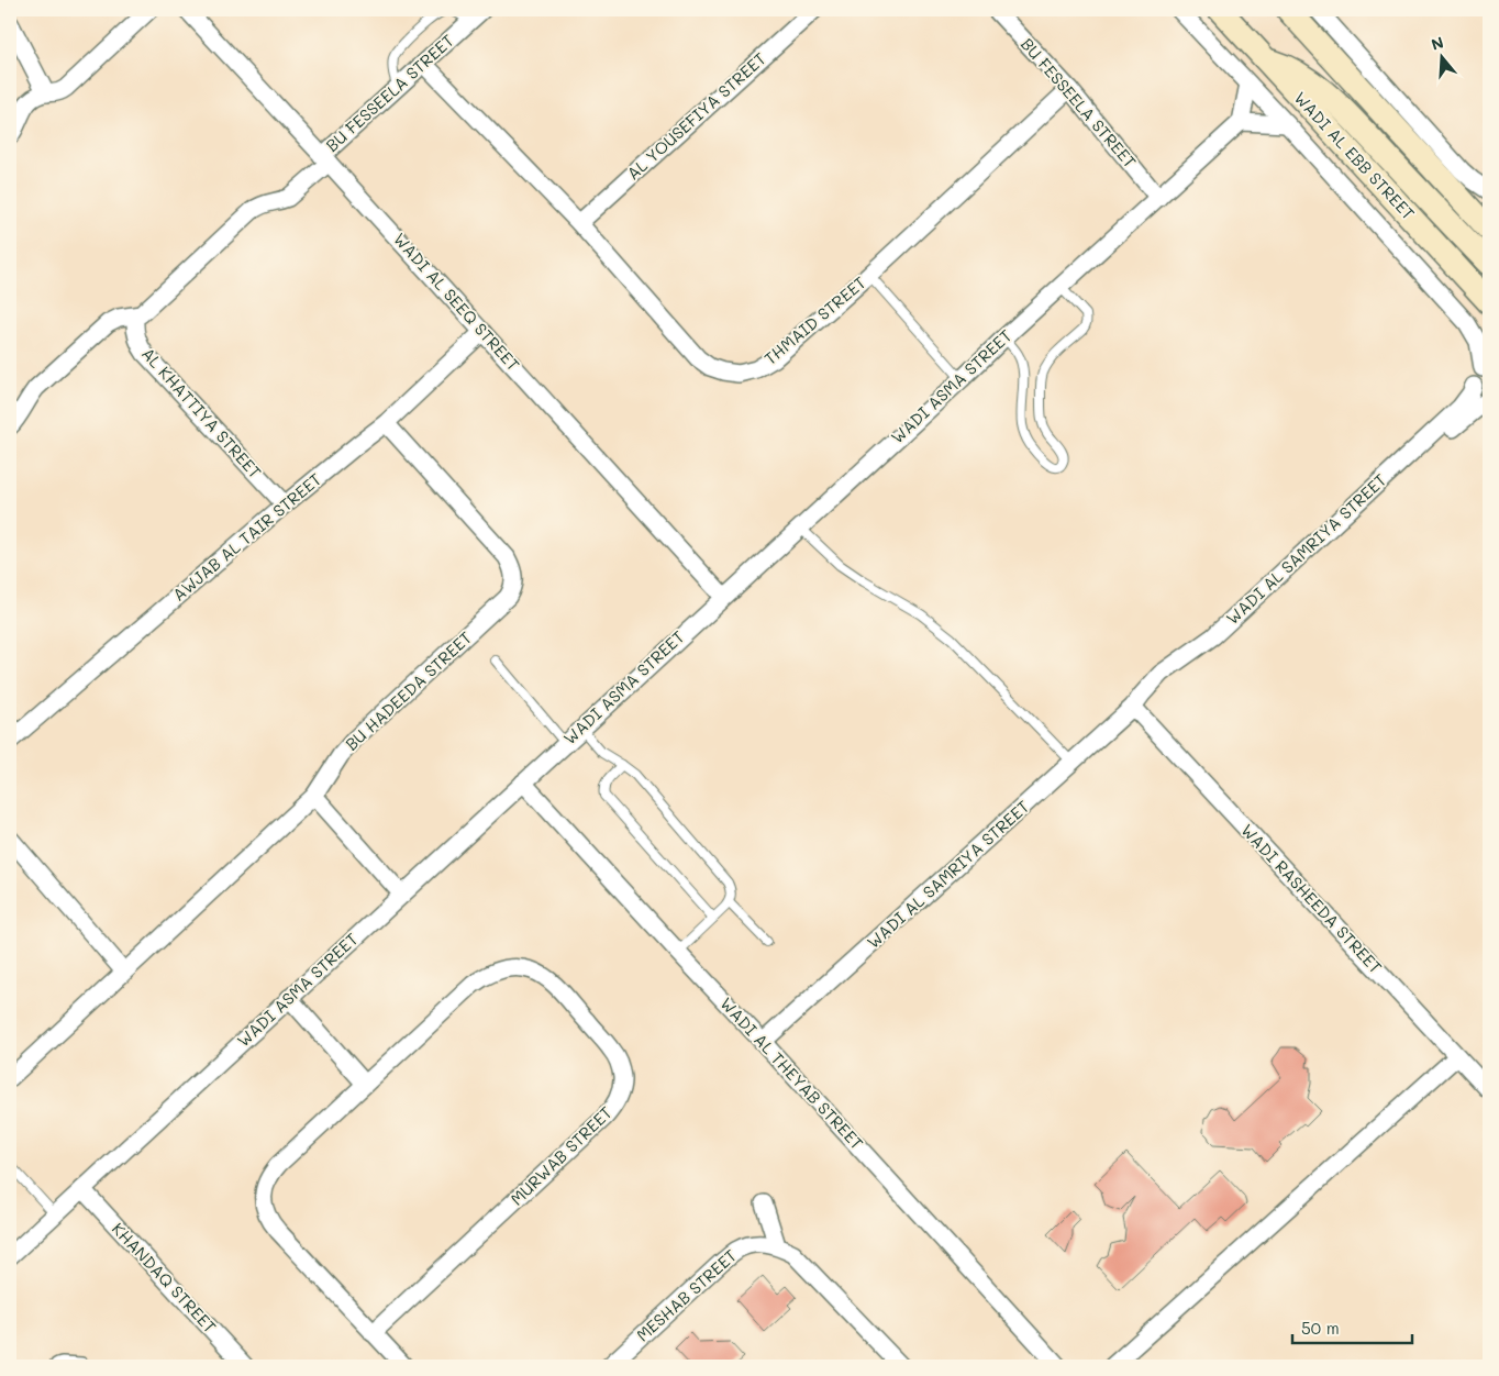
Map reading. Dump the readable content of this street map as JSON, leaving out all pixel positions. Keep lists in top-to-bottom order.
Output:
{
  "streets": {
    "street": [
      "BU FESSEELA STREET",
      "AL YOUSEFIYA STREET",
      "WADI AL EBB STREET",
      "WADI AL SEEQ STREET",
      "THMAID STREET",
      "WADI ASMA STREET",
      "AL KHATTIYA STREET",
      "AWJAB AL TAIR STREET",
      "WADI AL SAMRIYA STREET",
      "BU HADEEDA STREET",
      "WADI RASHEEDA STREET",
      "WADI AL THEYAB STREET",
      "MURWAB STREET",
      "KHANDAQ STREET",
      "MESHAB STREET"
    ]
  },
  "crossings": [
    ["BU FESSEELA STREET", "WADI AL SEEQ STREET"],
    ["BU FESSEELA STREET", "THMAID STREET"],
    ["BU FESSEELA STREET", "WADI ASMA STREET"],
    ["AL YOUSEFIYA STREET", "THMAID STREET"],
    ["WADI AL SEEQ STREET", "WADI ASMA STREET"],
    ["WADI AL SEEQ STREET", "AWJAB AL TAIR STREET"],
    ["WADI ASMA STREET", "WADI AL THEYAB STREET"],
    ["WADI ASMA STREET", "KHANDAQ STREET"],
    ["AL KHATTIYA STREET", "AWJAB AL TAIR STREET"],
    ["AWJAB AL TAIR STREET", "BU HADEEDA STREET"],
    ["WADI AL SAMRIYA STREET", "WADI RASHEEDA STREET"],
    ["WADI AL SAMRIYA STREET", "WADI AL THEYAB STREET"]
  ],
  "scale_bar": "50 m",
  "north": "top"
}
